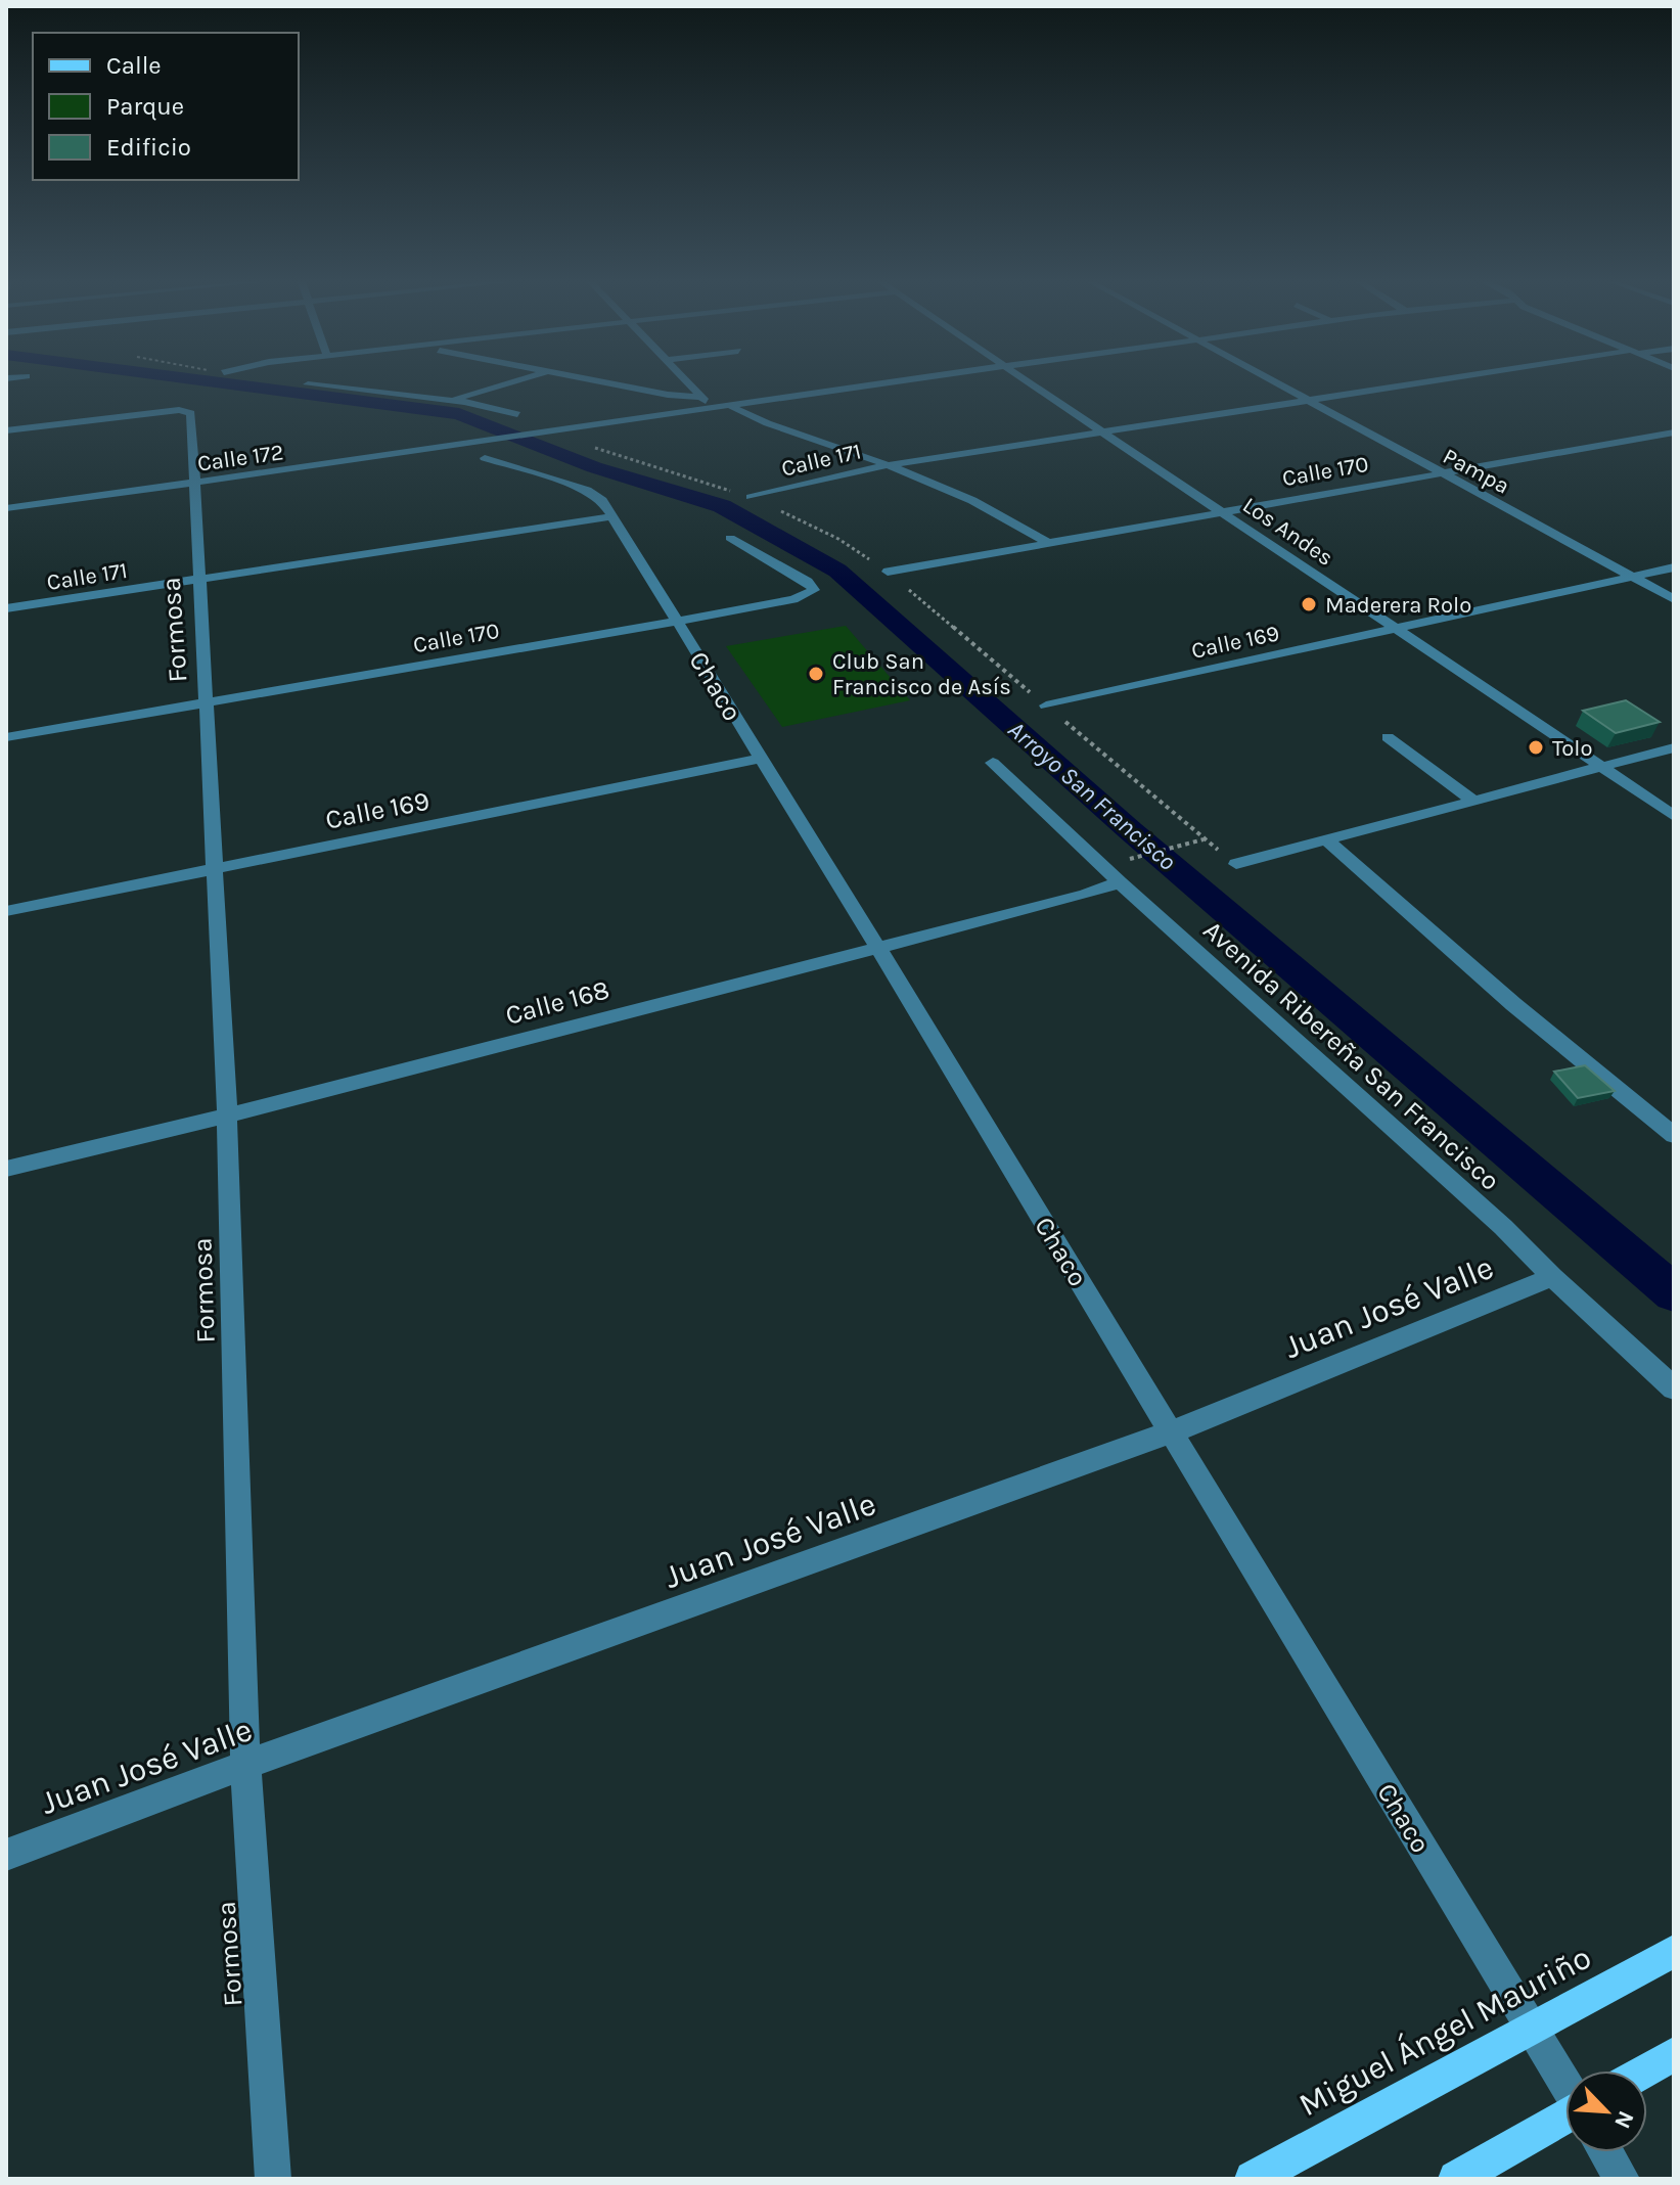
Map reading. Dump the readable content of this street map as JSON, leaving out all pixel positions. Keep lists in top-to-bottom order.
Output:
{
  "streets": {
    "main road": ["Miguel Ángel Mauriño"],
    "street": [
      "Calle 172",
      "Calle 171",
      "Calle 170",
      "Pampa",
      "Los Andes",
      "Formosa",
      "Calle 169",
      "Chaco",
      "Calle 168",
      "Avenida Ribereña San Francisco",
      "Juan José Valle"
    ]
  },
  "crossings": [
    ["Calle 172", "Formosa"],
    ["Calle 172", "Chaco"],
    ["Calle 171", "Pampa"],
    ["Calle 171", "Los Andes"],
    ["Calle 171", "Formosa"],
    ["Calle 171", "Chaco"],
    ["Calle 170", "Pampa"],
    ["Calle 170", "Los Andes"],
    ["Calle 170", "Formosa"],
    ["Calle 170", "Chaco"],
    ["Pampa", "Calle 169"],
    ["Los Andes", "Calle 169"],
    ["Formosa", "Calle 169"],
    ["Formosa", "Calle 168"],
    ["Formosa", "Juan José Valle"],
    ["Calle 169", "Chaco"],
    ["Chaco", "Calle 168"],
    ["Chaco", "Juan José Valle"],
    ["Chaco", "Miguel Ángel Mauriño"],
    ["Calle 168", "Avenida Ribereña San Francisco"],
    ["Avenida Ribereña San Francisco", "Juan José Valle"]
  ],
  "water": ["Arroyo San Francisco"],
  "places": ["Maderera Rolo", "Club San Francisco de Asís", "Tolo"],
  "legend": ["Calle", "Parque", "Edificio"],
  "north": "bottom right"
}
